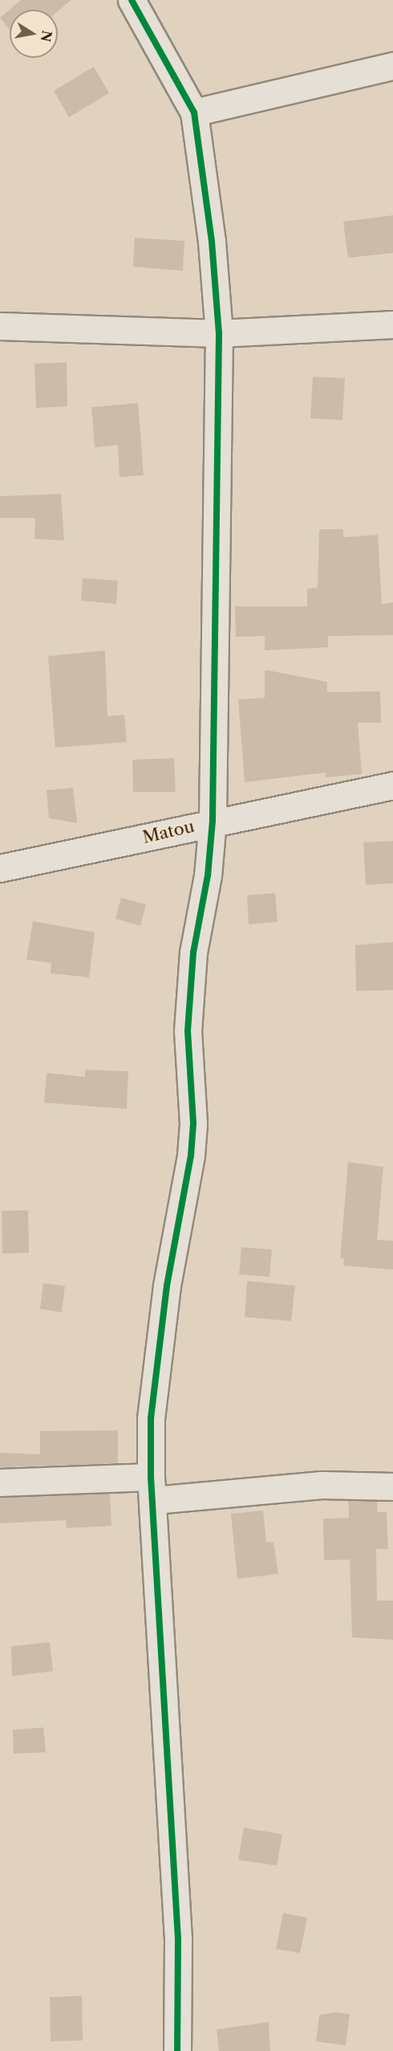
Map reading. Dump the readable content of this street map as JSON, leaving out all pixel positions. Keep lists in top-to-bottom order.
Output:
{
  "streets": {
    "street": ["Matou"]
  },
  "north": "right"
}
